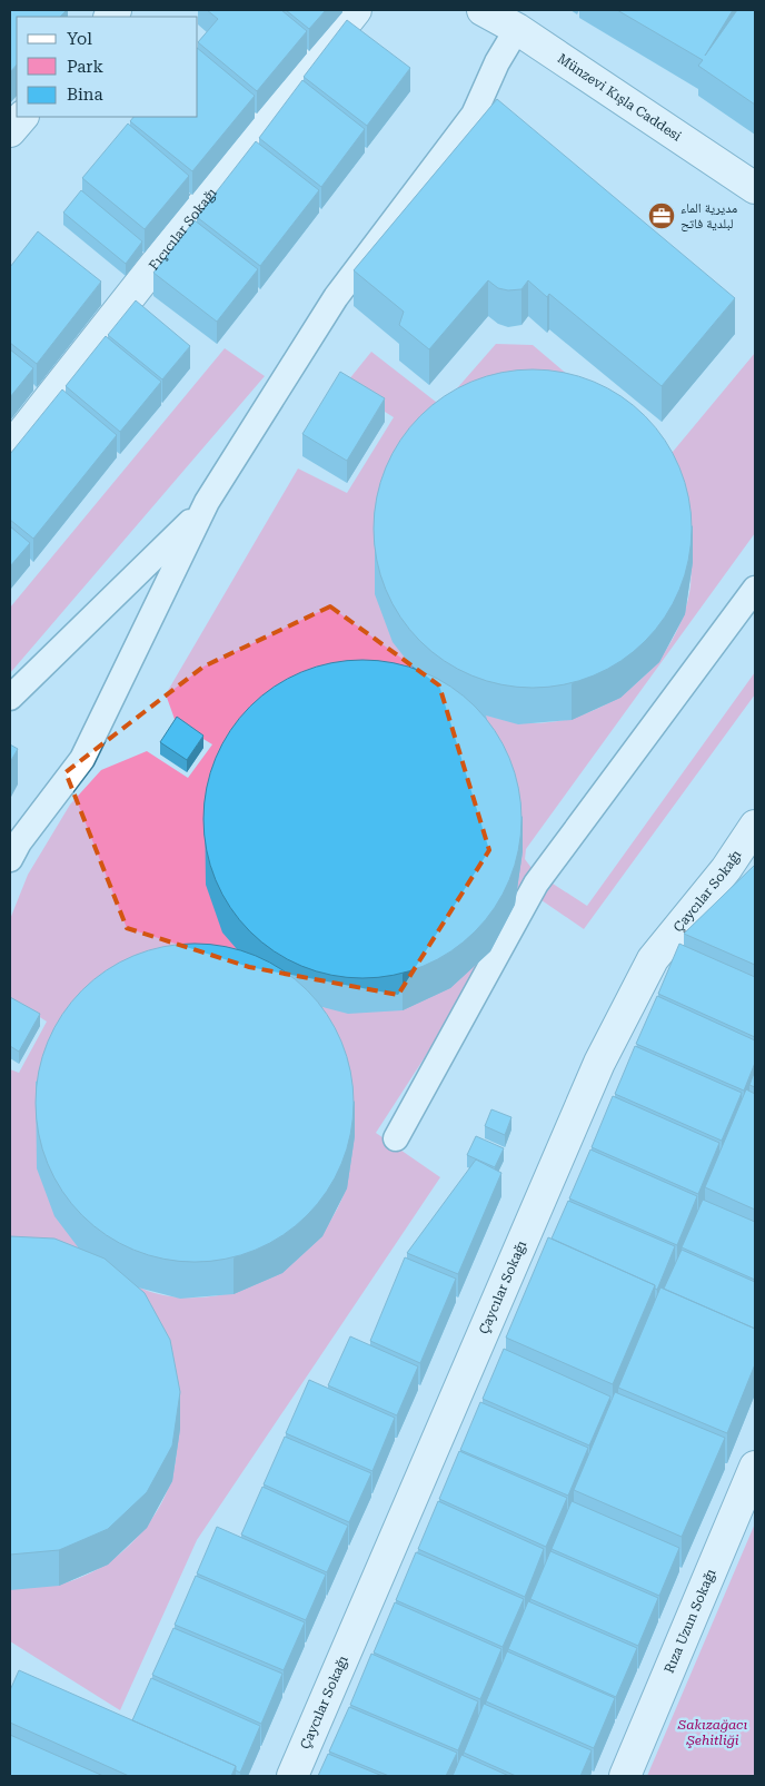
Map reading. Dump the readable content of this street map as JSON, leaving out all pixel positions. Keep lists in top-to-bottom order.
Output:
{
  "streets": {
    "street": [
      "Münzevi Kışla Caddesi",
      "Fıçıcılar Sokağı",
      "Çaycılar Sokağı",
      "Rıza Uzun Sokağı"
    ]
  },
  "parks": ["Sakızağacı Şehitliği"],
  "places": {
    "office": ["مديرية الماء لبلدية فاتح"]
  },
  "legend": ["Yol", "Park", "Bina"]
}
